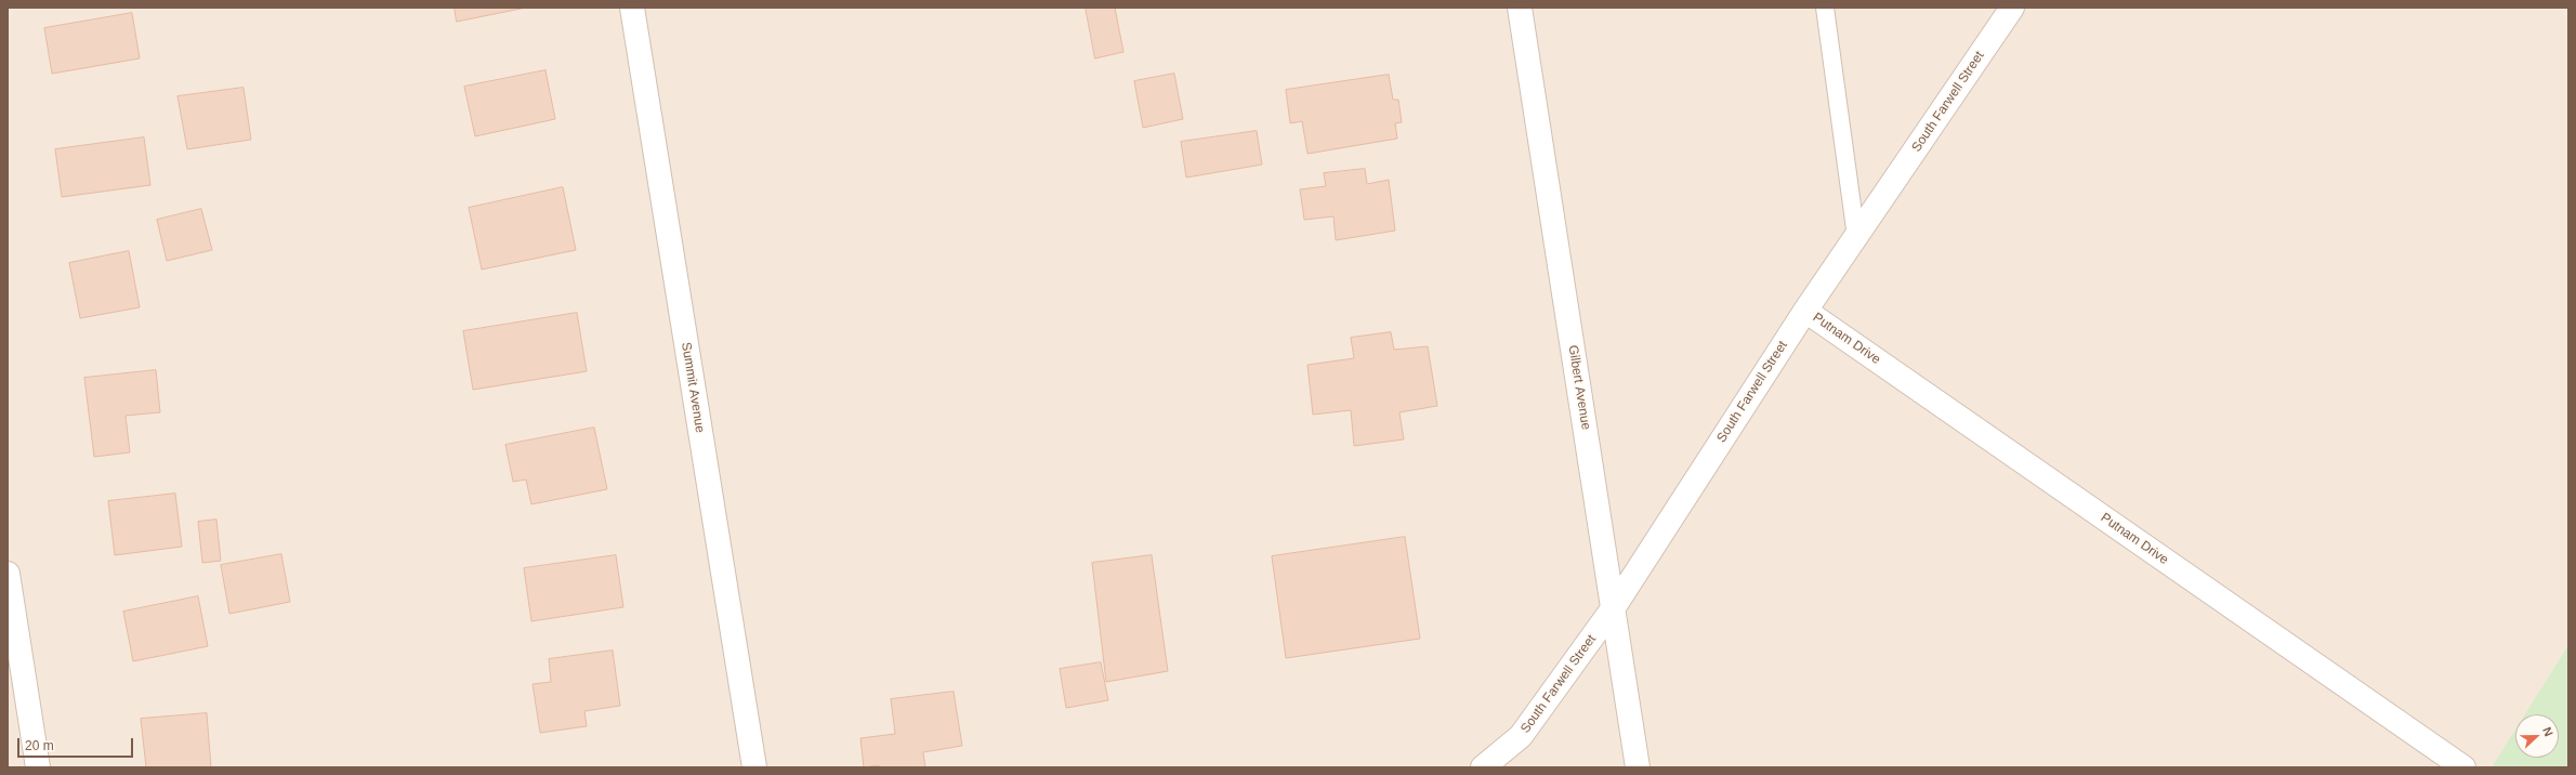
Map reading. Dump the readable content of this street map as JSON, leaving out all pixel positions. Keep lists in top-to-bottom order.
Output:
{
  "streets": {
    "street": [
      "South Farwell Street",
      "Putnam Drive",
      "Summit Avenue",
      "Gilbert Avenue"
    ]
  },
  "crossings": [
    ["South Farwell Street", "Putnam Drive"],
    ["South Farwell Street", "Gilbert Avenue"]
  ],
  "scale_bar": "20 m",
  "north": "right"
}
